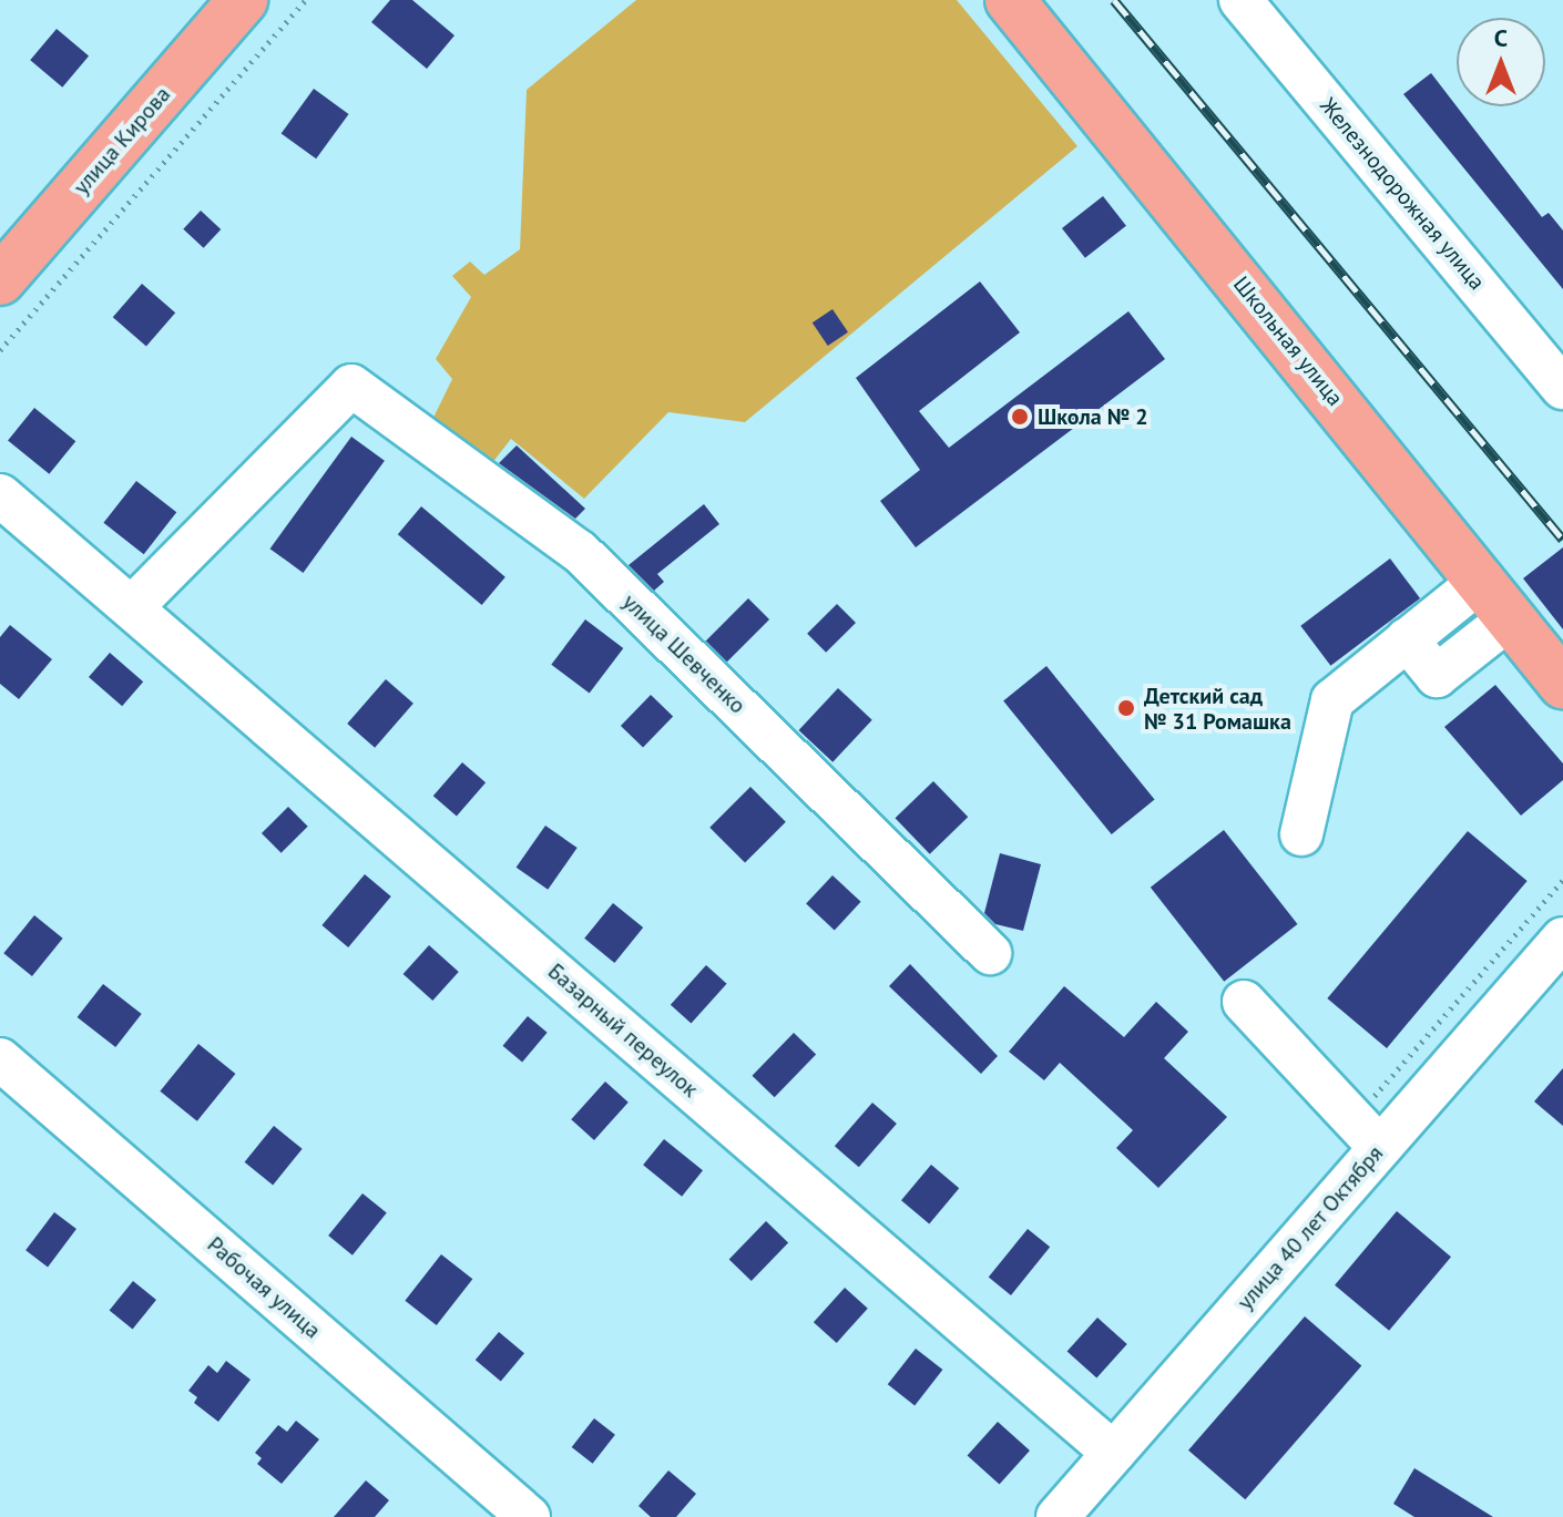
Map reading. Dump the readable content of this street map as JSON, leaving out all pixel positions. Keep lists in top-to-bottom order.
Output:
{
  "streets": {
    "main road": ["улица Кирова", "Школьная улица"],
    "street": [
      "Железнодорожная улица",
      "улица Шевченко",
      "Базарный переулок",
      "улица 40 лет Октября",
      "Рабочая улица"
    ]
  },
  "crossings": [
    ["улица Шевченко", "Базарный переулок"],
    ["Базарный переулок", "улица 40 лет Октября"]
  ],
  "places": ["Школа № 2", "Детский сад № 31 Ромашка"],
  "north": "top"
}
